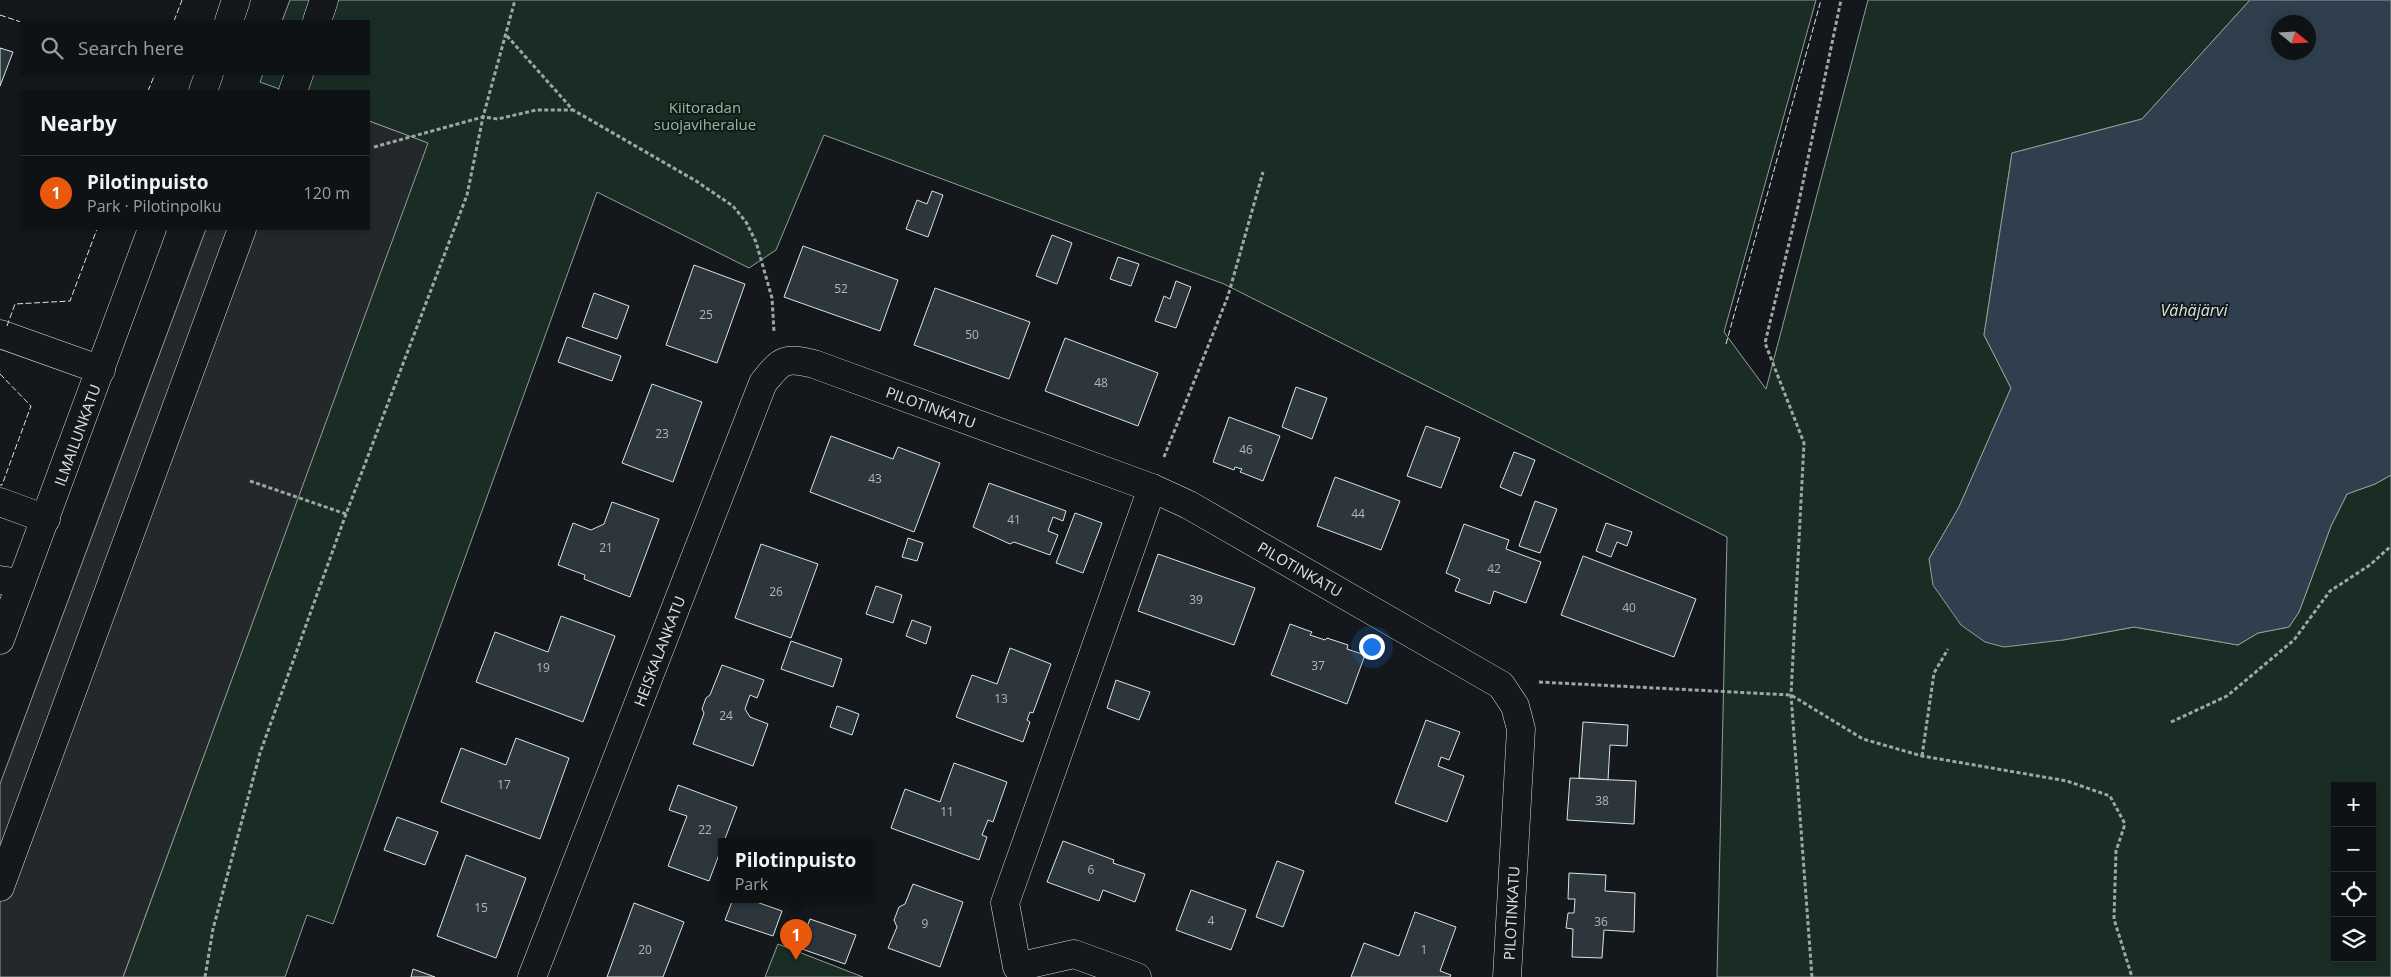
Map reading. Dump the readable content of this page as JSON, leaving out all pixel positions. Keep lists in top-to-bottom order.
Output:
{
  "streets": {
    "street": ["PILOTINKATU", "ILMAILUNKATU", "HEISKALANKATU"]
  },
  "crossings": [
    ["PILOTINKATU", "HEISKALANKATU"]
  ],
  "water": ["Vähäjärvi"],
  "parks": ["Kiitoradan suojaviheralue"],
  "house_numbers": [
    "52",
    "25",
    "50",
    "48",
    "23",
    "46",
    "43",
    "44",
    "41",
    "21",
    "42",
    "26",
    "39",
    "40",
    "37",
    "19",
    "13",
    "24",
    "17",
    "38",
    "11",
    "22",
    "6",
    "15",
    "4",
    "36",
    "9",
    "20",
    "1"
  ],
  "north": "right",
  "page": {
    "search": "Search here",
    "heading": "Nearby",
    "list": [
      {
        "mark": "1",
        "name": "Pilotinpuisto",
        "note": "Park · Pilotinpolku",
        "value": "120 m"
      }
    ],
    "map_buttons": ["+", "−"],
    "popup": ["Pilotinpuisto", "Park"],
    "pins": "1"
  }
}
